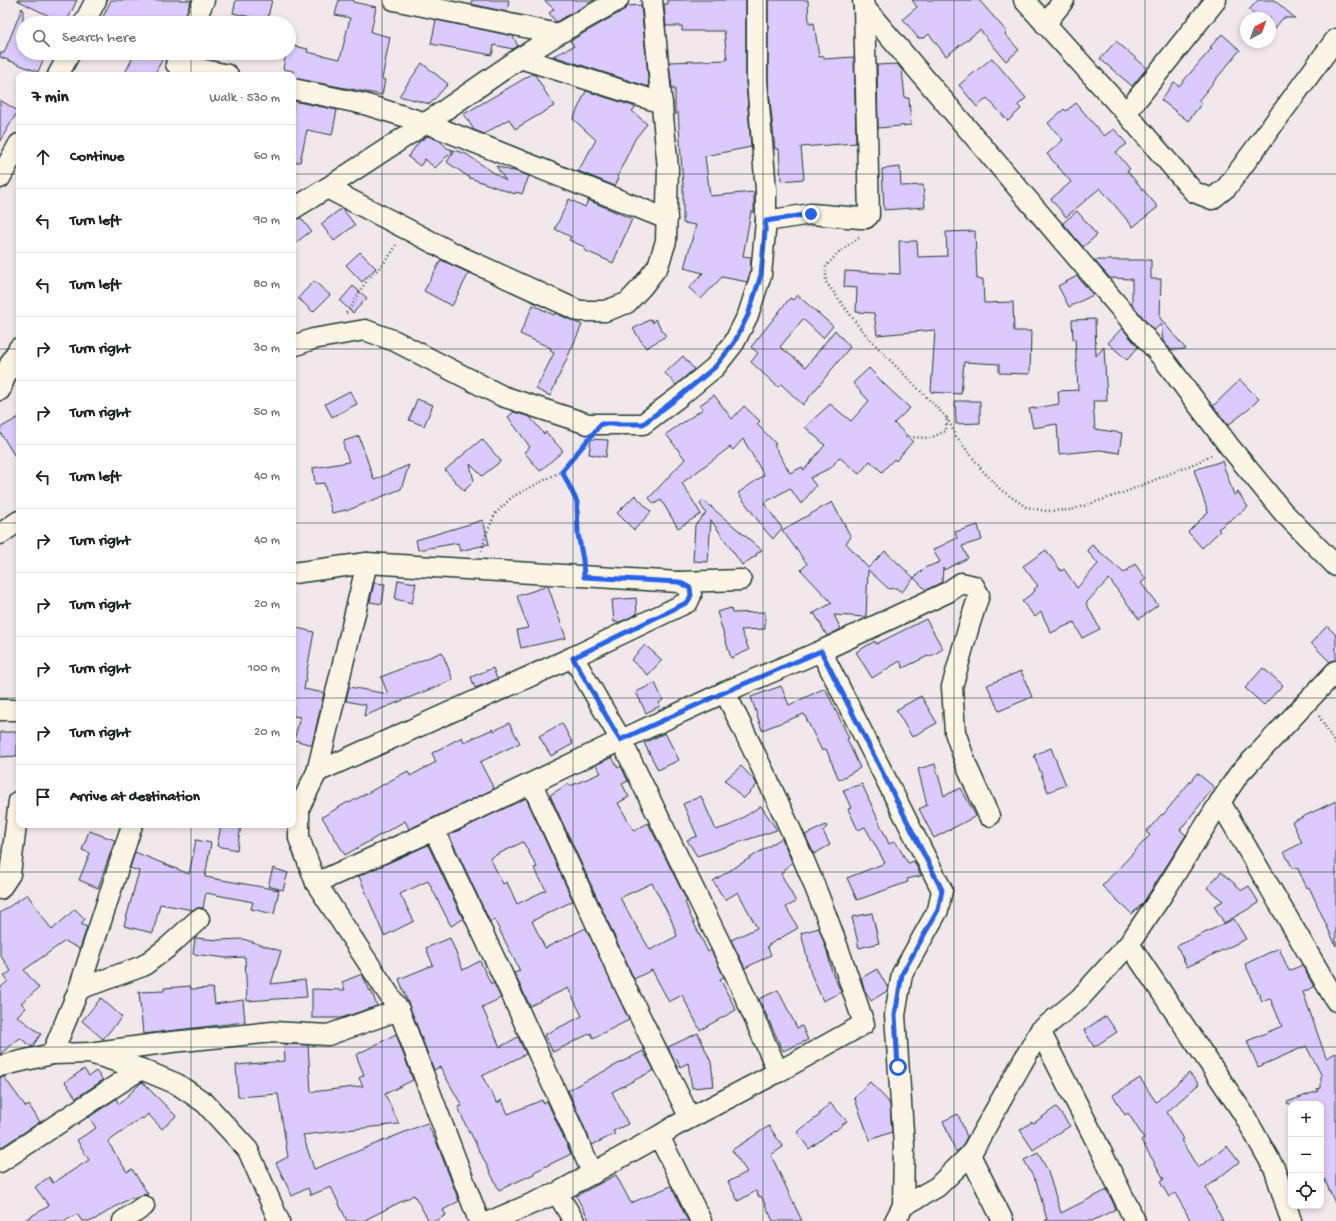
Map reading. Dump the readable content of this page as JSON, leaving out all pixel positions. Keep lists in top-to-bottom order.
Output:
{
  "north": "top right",
  "page": {
    "search": "Search here",
    "heading": ["7 min", "Walk · 530 m"],
    "list": [
      ["Continue", "60 m"],
      ["Turn left", "90 m"],
      ["Turn left", "80 m"],
      ["Turn right", "30 m"],
      ["Turn right", "50 m"],
      ["Turn left", "40 m"],
      ["Turn right", "40 m"],
      ["Turn right", "20 m"],
      ["Turn right", "100 m"],
      ["Turn right", "20 m"],
      "Arrive at destination"
    ],
    "map_buttons": ["+", "−"]
  }
}
